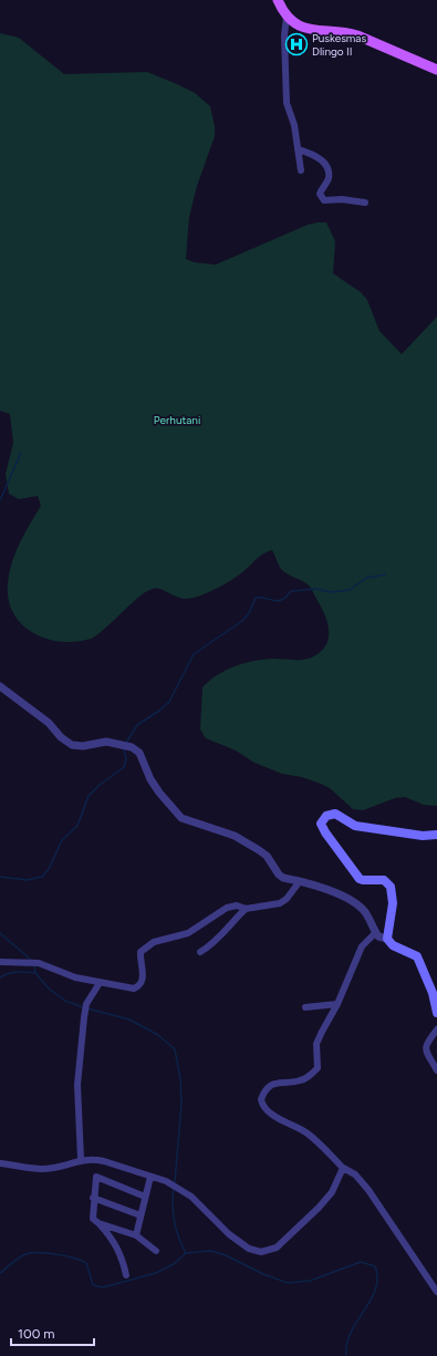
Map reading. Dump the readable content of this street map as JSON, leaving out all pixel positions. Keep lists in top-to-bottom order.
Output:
{
  "parks": ["Perhutani"],
  "places": {
    "hospital": ["Puskesmas Dlingo II"]
  },
  "scale_bar": "100 m"
}
